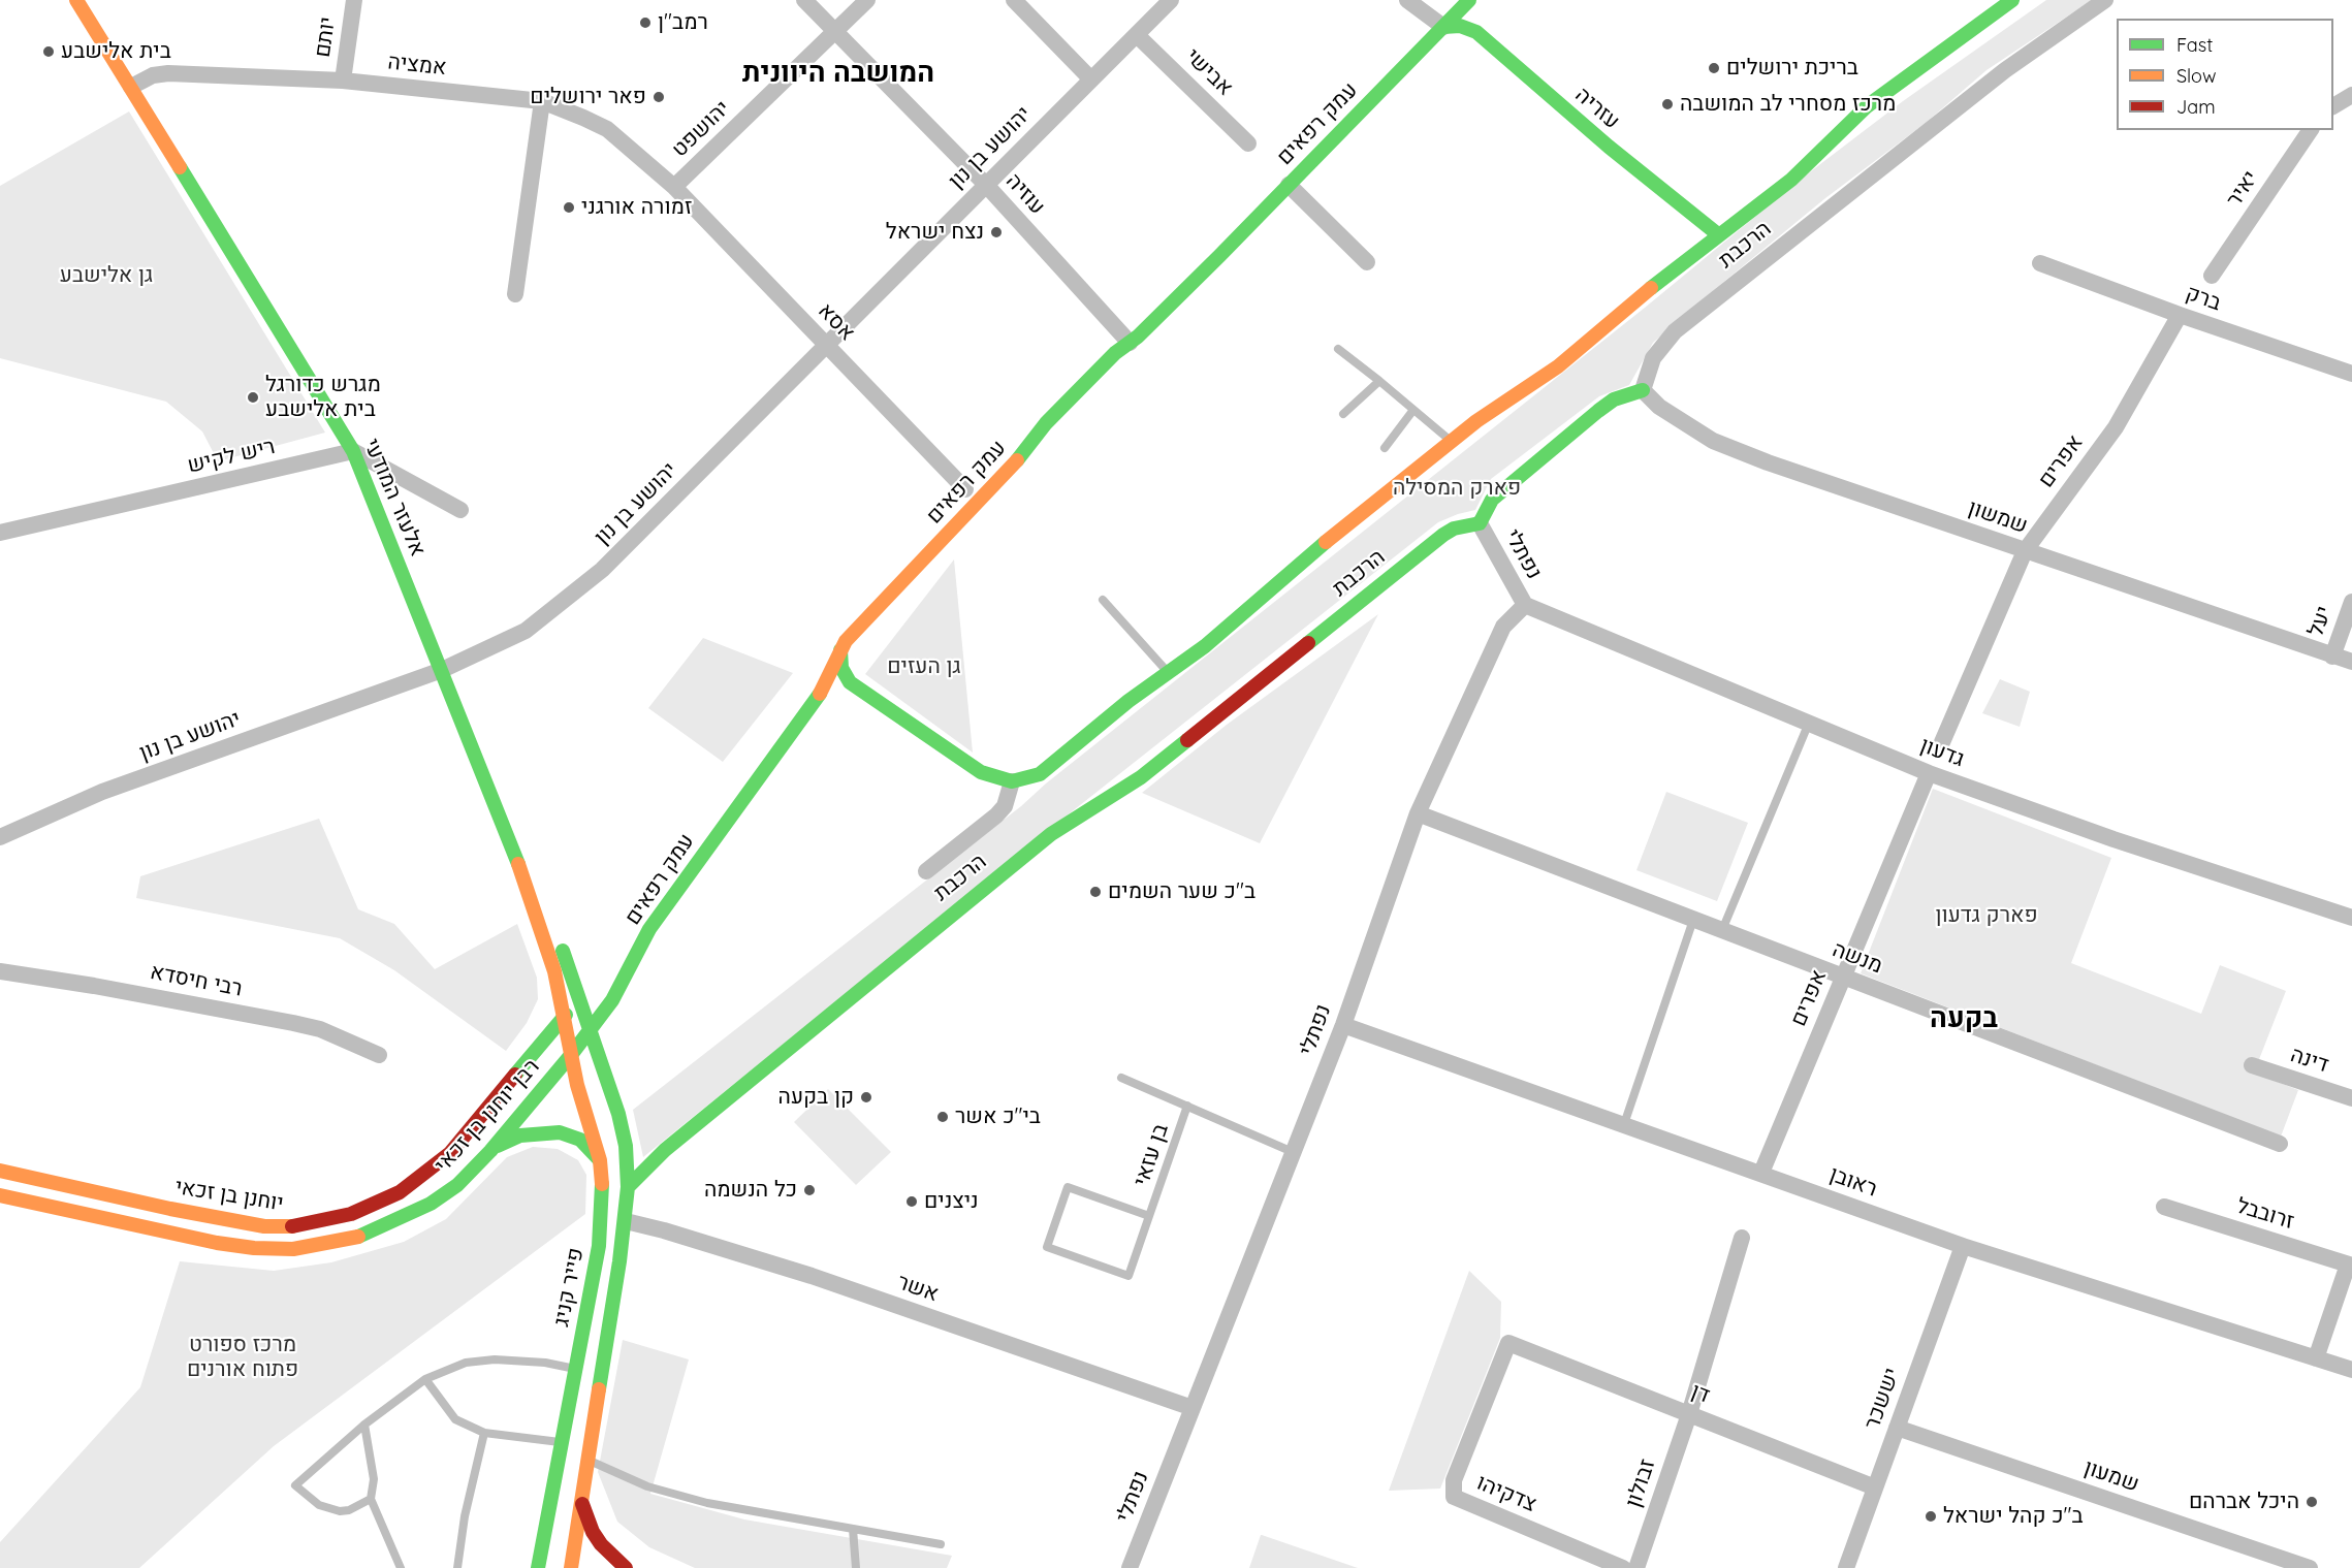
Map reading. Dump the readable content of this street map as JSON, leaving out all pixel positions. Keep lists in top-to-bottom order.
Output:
{
  "streets": {
    "street": [
      "יותם",
      "אמציה",
      "אבישי",
      "עזריה",
      "עמק רפאים",
      "יהושפט",
      "יהושע בן נון",
      "יאיר",
      "עוזיה",
      "הרכבת",
      "ברק",
      "אסא",
      "ריש לקיש",
      "אפרים",
      "אלעזר המודעי",
      "שמשון",
      "נפתלי",
      "יעל",
      "גדעון",
      "מנשה",
      "רבי חיסדא",
      "דינה",
      "רבן יוחנן בן זכאי",
      "ראובן",
      "יוחנן בן זכאי",
      "זרובבל",
      "פייר קניג",
      "אשר",
      "דן",
      "יששכר",
      "שמעון",
      "זבולון",
      "צדקיהו"
    ],
    "lane": ["בן עזאי"]
  },
  "crossings": [
    ["יותם", "אמציה"],
    ["אמציה", "יהושפט"],
    ["אמציה", "אסא"],
    ["אמציה", "אלעזר המודעי"],
    ["אבישי", "יהושע בן נון"],
    ["עזריה", "עמק רפאים"],
    ["עזריה", "הרכבת"],
    ["עמק רפאים", "עוזיה"],
    ["עמק רפאים", "אלעזר המודעי"],
    ["עמק רפאים", "רבן יוחנן בן זכאי"],
    ["עמק רפאים", "פייר קניג"],
    ["יהושפט", "עוזיה"],
    ["יהושפט", "אסא"],
    ["יהושע בן נון", "עוזיה"],
    ["יהושע בן נון", "אסא"],
    ["יהושע בן נון", "אלעזר המודעי"],
    ["הרכבת", "שמשון"],
    ["הרכבת", "נפתלי"],
    ["הרכבת", "פייר קניג"],
    ["ברק", "אפרים"],
    ["ריש לקיש", "אלעזר המודעי"],
    ["אפרים", "שמשון"],
    ["אפרים", "גדעון"],
    ["אפרים", "מנשה"],
    ["אפרים", "ראובן"],
    ["אלעזר המודעי", "יוחנן בן זכאי"],
    ["אלעזר המודעי", "פייר קניג"],
    ["שמשון", "יעל"],
    ["נפתלי", "גדעון"],
    ["נפתלי", "מנשה"],
    ["נפתלי", "בן עזאי"],
    ["נפתלי", "ראובן"],
    ["נפתלי", "אשר"],
    ["רבן יוחנן בן זכאי", "פייר קניג"],
    ["ראובן", "יששכר"],
    ["יוחנן בן זכאי", "פייר קניג"],
    ["פייר קניג", "אשר"],
    ["דן", "יששכר"],
    ["דן", "זבולון"],
    ["דן", "צדקיהו"],
    ["יששכר", "שמעון"]
  ],
  "districts": ["המושבה היוונית", "בקעה"],
  "parks": [
    "גן אלישבע",
    "פארק המסילה",
    "גן העזים",
    "פארק גדעון",
    "מרכז ספורט פתוח אורנים"
  ],
  "places": [
    "רמב\"ן",
    "בית אלישבע",
    "בריכת ירושלים",
    "פאר ירושלים",
    "מרכז מסחרי לב המושבה",
    "זמורה אורגני",
    "נצח ישראל",
    "מגרש כדורגל בית אלישבע",
    "ב\"כ שער השמים",
    "קן בקעה",
    "בי\"כ אשר",
    "כל הנשמה",
    "ניצנים",
    "היכל אברהם",
    "ב\"כ קהל ישראל"
  ],
  "legend": ["Fast", "Slow", "Jam"]
}
